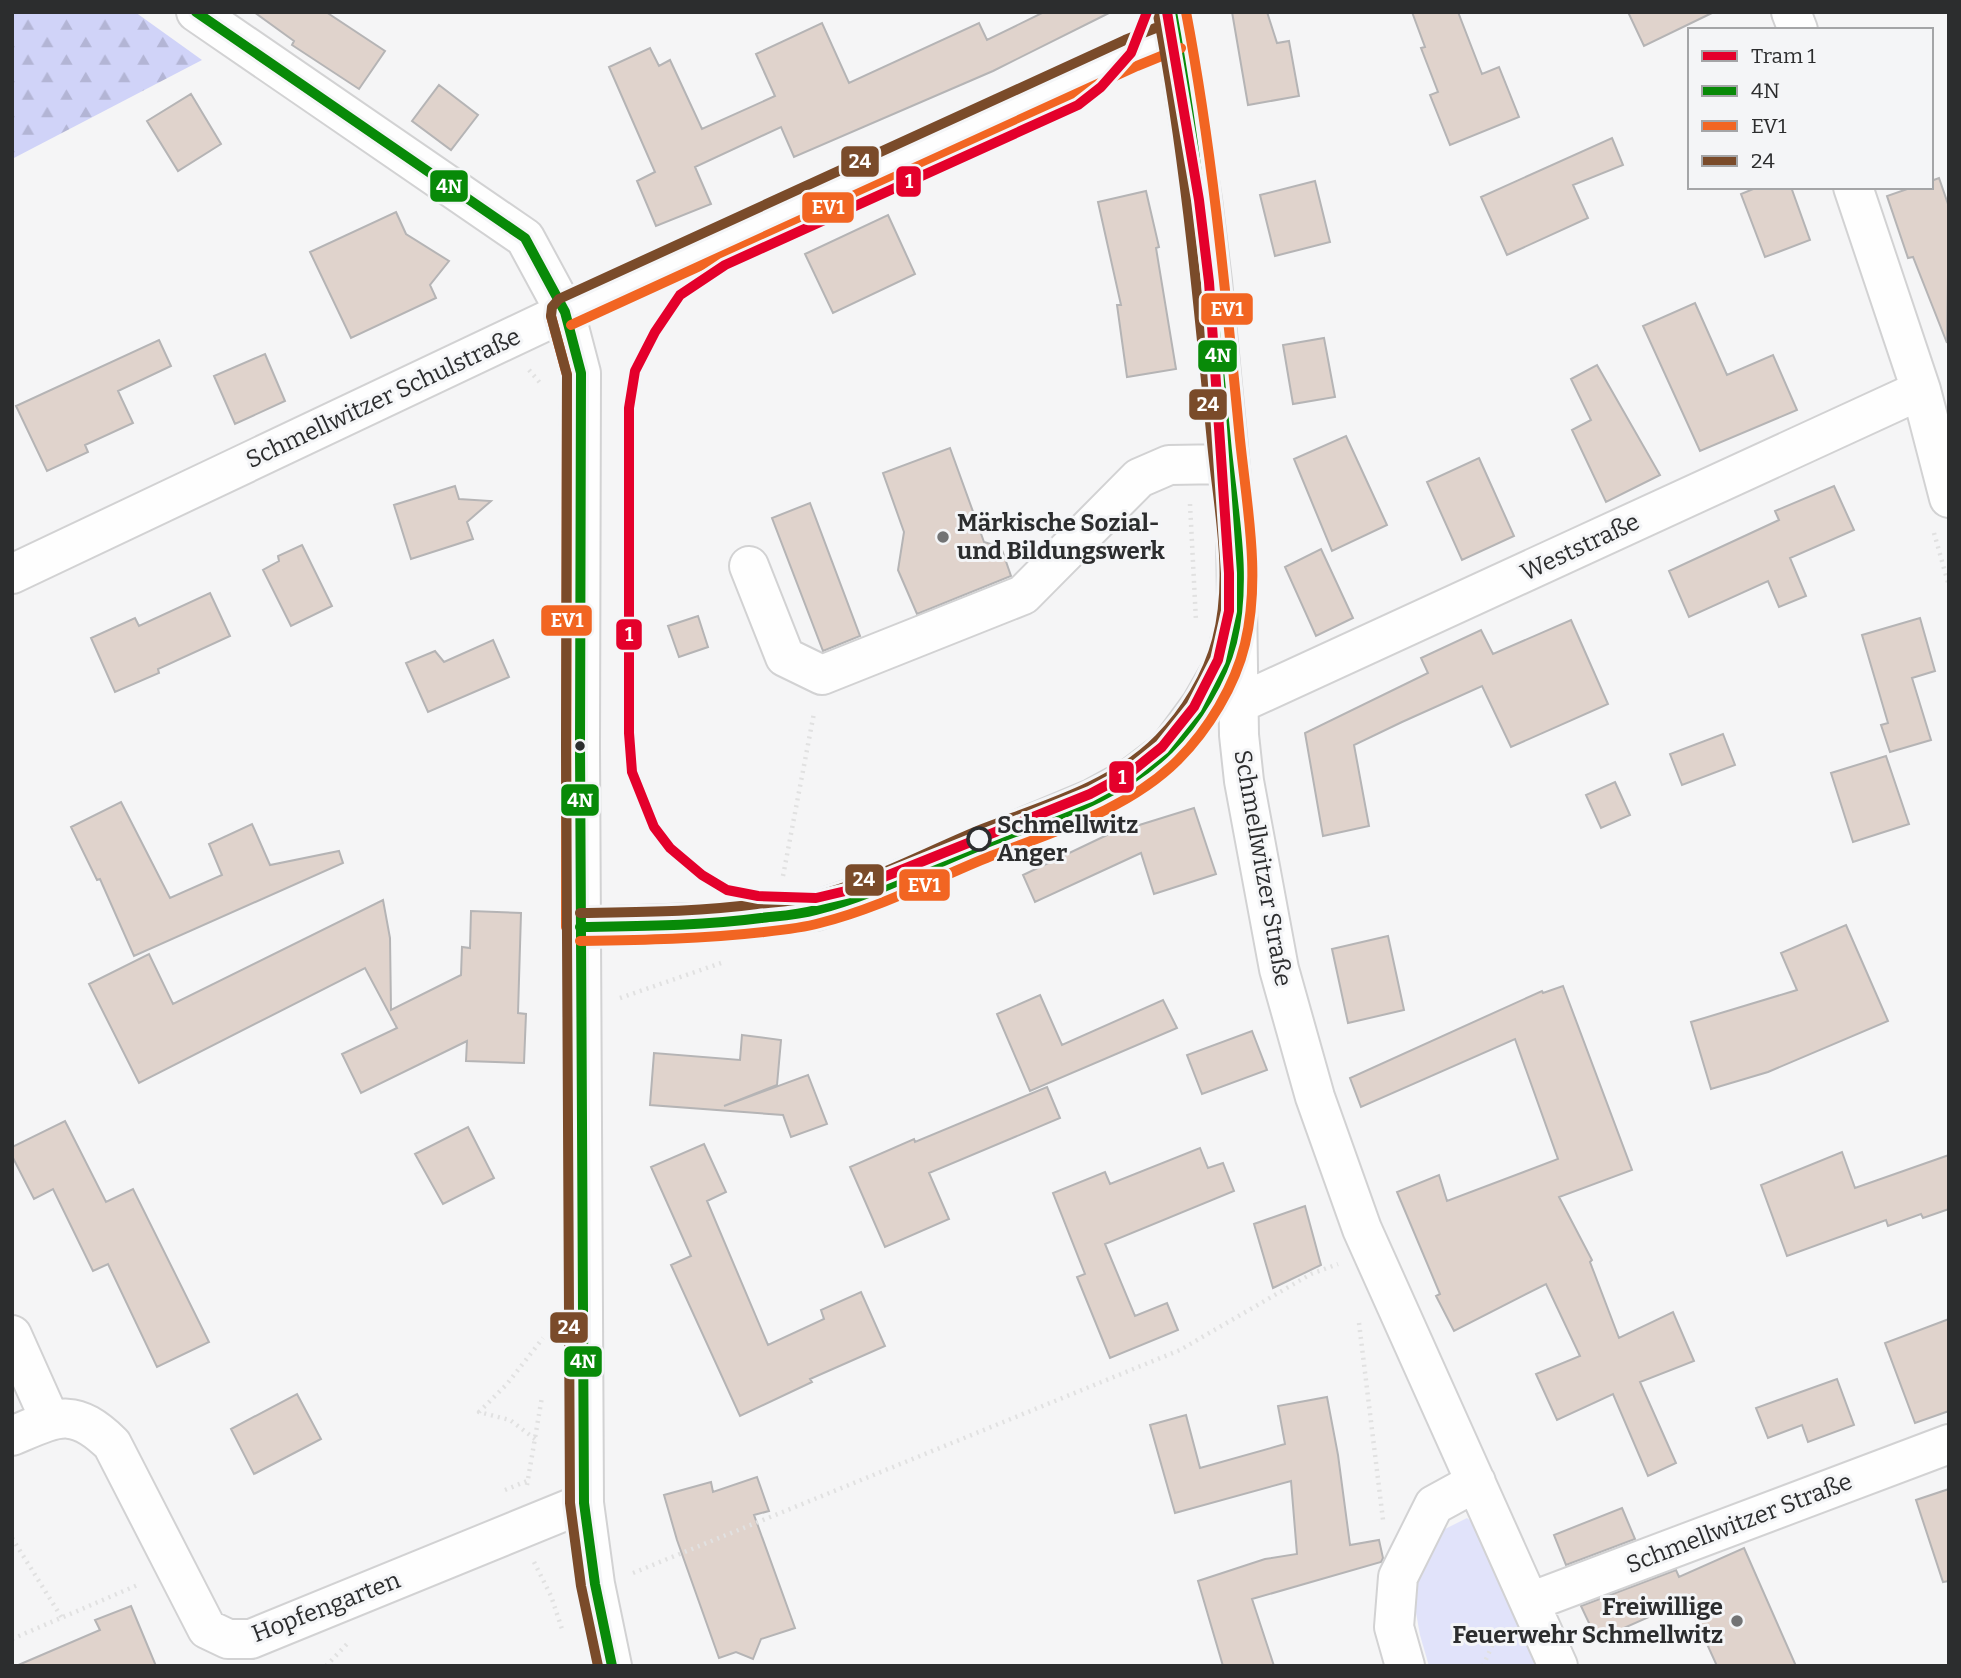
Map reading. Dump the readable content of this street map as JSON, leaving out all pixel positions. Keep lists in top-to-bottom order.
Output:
{
  "streets": {
    "street": [
      "Schmellwitzer Schulstraße",
      "Weststraße",
      "Schmellwitzer Straße",
      "Hopfengarten"
    ]
  },
  "crossings": [
    ["Schmellwitzer Schulstraße", "Schmellwitzer Straße"],
    ["Weststraße", "Schmellwitzer Straße"]
  ],
  "places": ["Märkische Sozial- und Bildungswerk", "Schmellwitz Anger", "Freiwillige Feuerwehr Schmellwitz"],
  "lines": [
    "tram line 1",
    "transit line 4N",
    "transit line EV1",
    "transit line 24"
  ],
  "legend": [
    "Tram 1",
    "4N",
    "EV1",
    "24"
  ]
}
